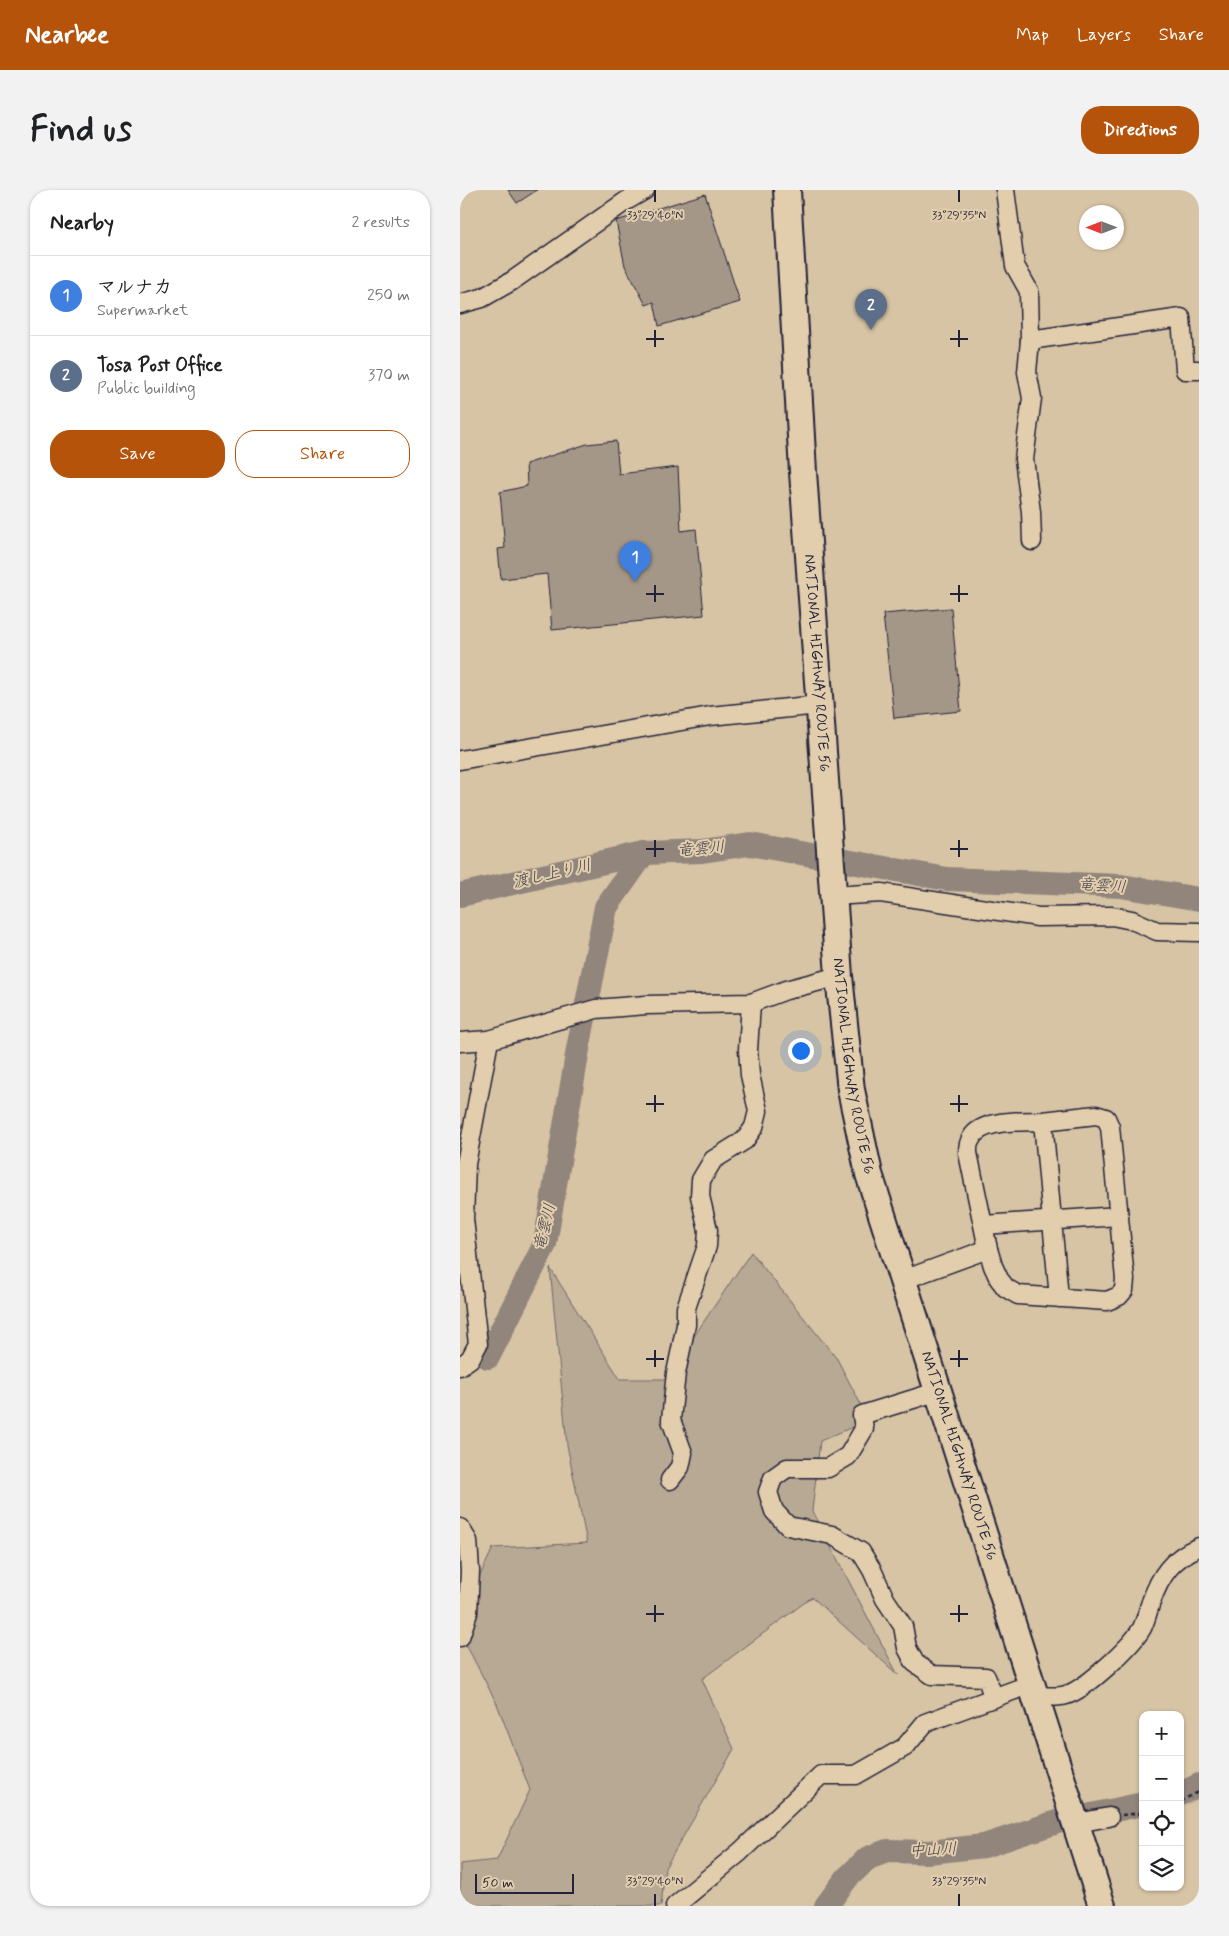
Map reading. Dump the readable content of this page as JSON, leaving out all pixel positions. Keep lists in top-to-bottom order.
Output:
{
  "streets": {
    "highway": ["NATIONAL HIGHWAY ROUTE 56"]
  },
  "water": ["竜雲川", "渡し上り川", "中山川"],
  "scale_bar": "50 m",
  "north": "left",
  "page": {
    "header": "Nearbee",
    "nav": ["Map", "Layers", "Share"],
    "buttons": [
      "Directions",
      ["Save", "Share"]
    ],
    "title": "Find us",
    "heading": ["Nearby", "2 results"],
    "list": [
      {
        "mark": "1",
        "name": "マルナカ",
        "note": "Supermarket",
        "value": "250 m"
      },
      {
        "mark": "2",
        "name": "Tosa Post Office",
        "note": "Public building",
        "value": "370 m"
      }
    ],
    "pins": ["2", "1"],
    "map_buttons": ["+", "−"],
    "scale": "50 m"
  },
  "coordinates": ["33°29'40\"N", "33°29'35\"N"]
}
